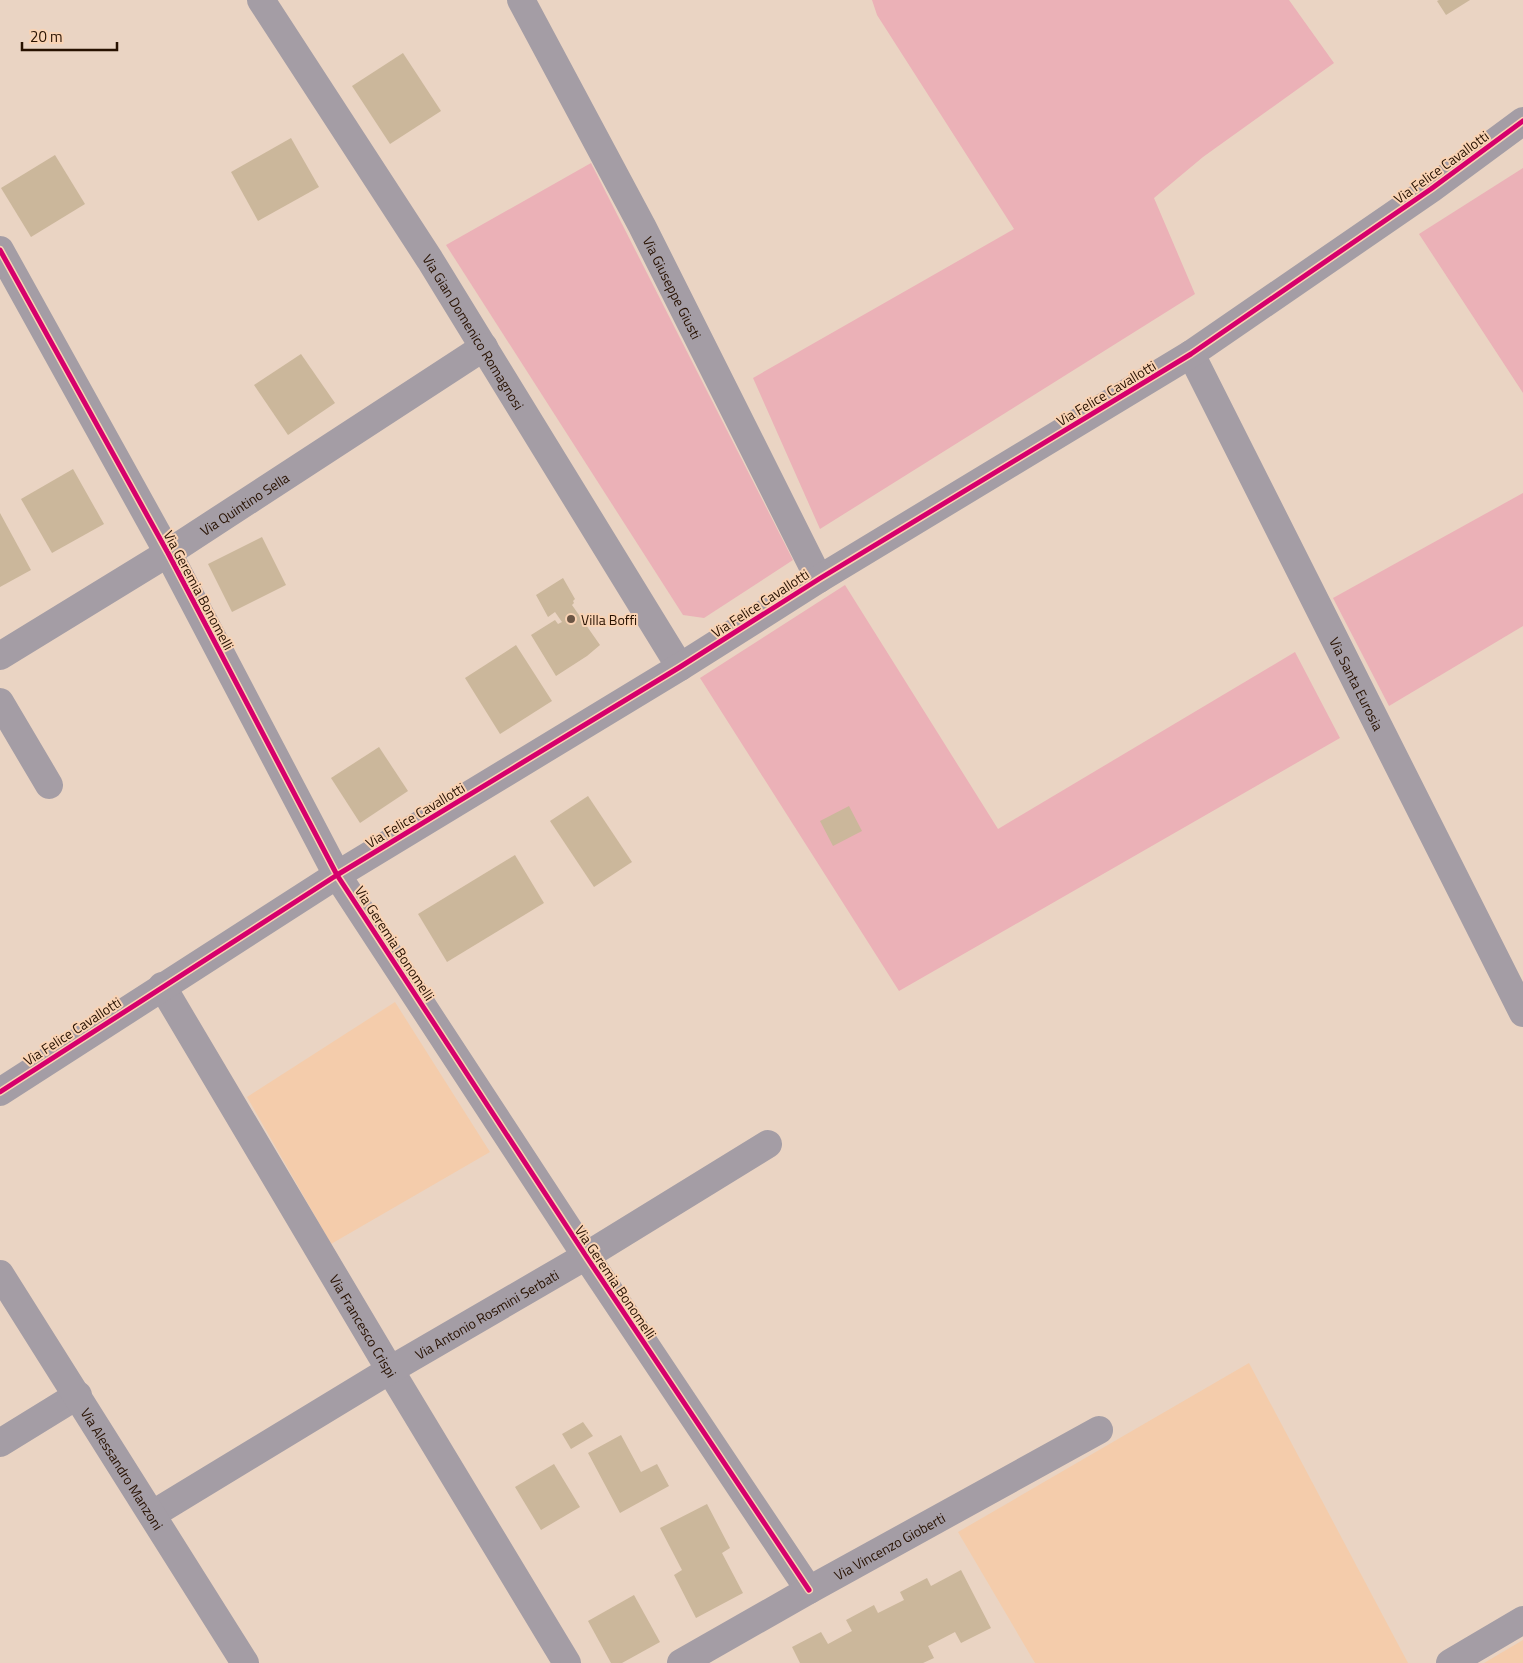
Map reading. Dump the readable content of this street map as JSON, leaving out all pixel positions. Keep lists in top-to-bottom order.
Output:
{
  "streets": {
    "street": [
      "Via Felice Cavallotti",
      "Via Giuseppe Giusti",
      "Via Gian Domenico Romagnosi",
      "Via Quintino Sella",
      "Via Geremia Bonomelli",
      "Via Santa Eurosia",
      "Via Antonio Rosmini Serbati",
      "Via Francesco Crispi",
      "Via Alessandro Manzoni",
      "Via Vincenzo Gioberti"
    ]
  },
  "crossings": [
    ["Via Felice Cavallotti", "Via Giuseppe Giusti"],
    ["Via Felice Cavallotti", "Via Gian Domenico Romagnosi"],
    ["Via Felice Cavallotti", "Via Geremia Bonomelli"],
    ["Via Felice Cavallotti", "Via Santa Eurosia"],
    ["Via Felice Cavallotti", "Via Francesco Crispi"],
    ["Via Gian Domenico Romagnosi", "Via Quintino Sella"],
    ["Via Quintino Sella", "Via Geremia Bonomelli"],
    ["Via Geremia Bonomelli", "Via Antonio Rosmini Serbati"],
    ["Via Geremia Bonomelli", "Via Vincenzo Gioberti"],
    ["Via Antonio Rosmini Serbati", "Via Francesco Crispi"],
    ["Via Antonio Rosmini Serbati", "Via Alessandro Manzoni"]
  ],
  "places": ["Villa Boffi"],
  "scale_bar": "20 m"
}
